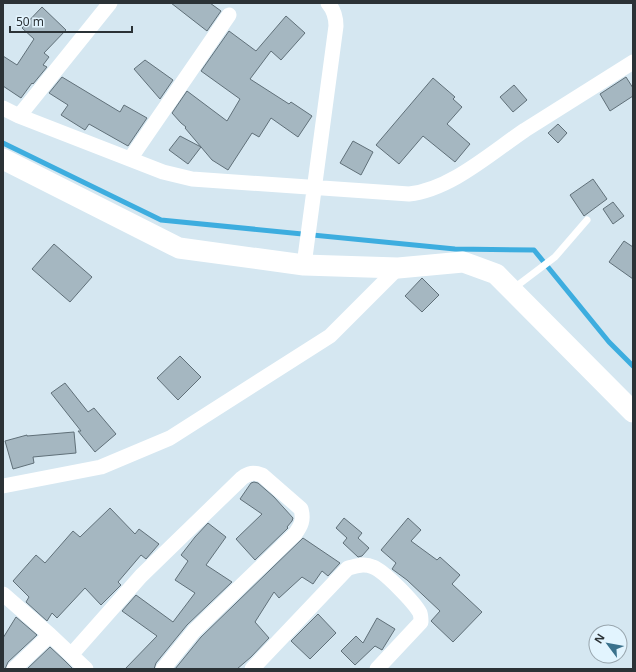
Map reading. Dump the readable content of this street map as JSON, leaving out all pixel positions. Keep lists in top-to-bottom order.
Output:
{
  "scale_bar": "50 m",
  "north": "top left"
}
